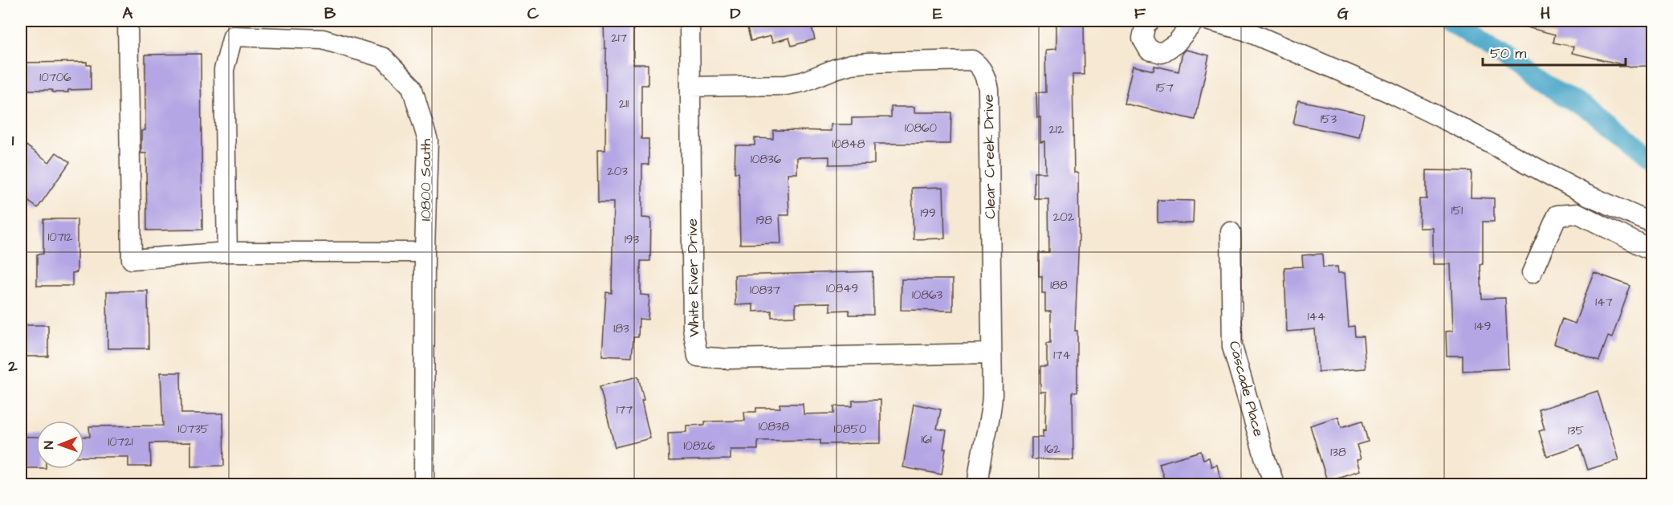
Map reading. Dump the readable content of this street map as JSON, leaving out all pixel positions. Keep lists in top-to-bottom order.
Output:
{
  "streets": {
    "street": [
      "Clear Creek Drive",
      "10800 South",
      "White River Drive",
      "Cascade Place"
    ]
  },
  "crossings": [
    ["Clear Creek Drive", "White River Drive"]
  ],
  "house_numbers": [
    "217",
    "10706",
    "157",
    "211",
    "153",
    "10860",
    "212",
    "10848",
    "10836",
    "203",
    "151",
    "199",
    "202",
    "198",
    "10712",
    "193",
    "188",
    "10849",
    "10837",
    "10863",
    "147",
    "144",
    "149",
    "183",
    "174",
    "177",
    "10838",
    "10735",
    "10850",
    "135",
    "161",
    "10721",
    "10826",
    "162",
    "138"
  ],
  "scale_bar": "50 m",
  "north": "left",
  "grid": {
    "columns": [
      "A",
      "B",
      "C",
      "D",
      "E",
      "F",
      "G",
      "H"
    ],
    "rows": ["1", "2"]
  }
}
